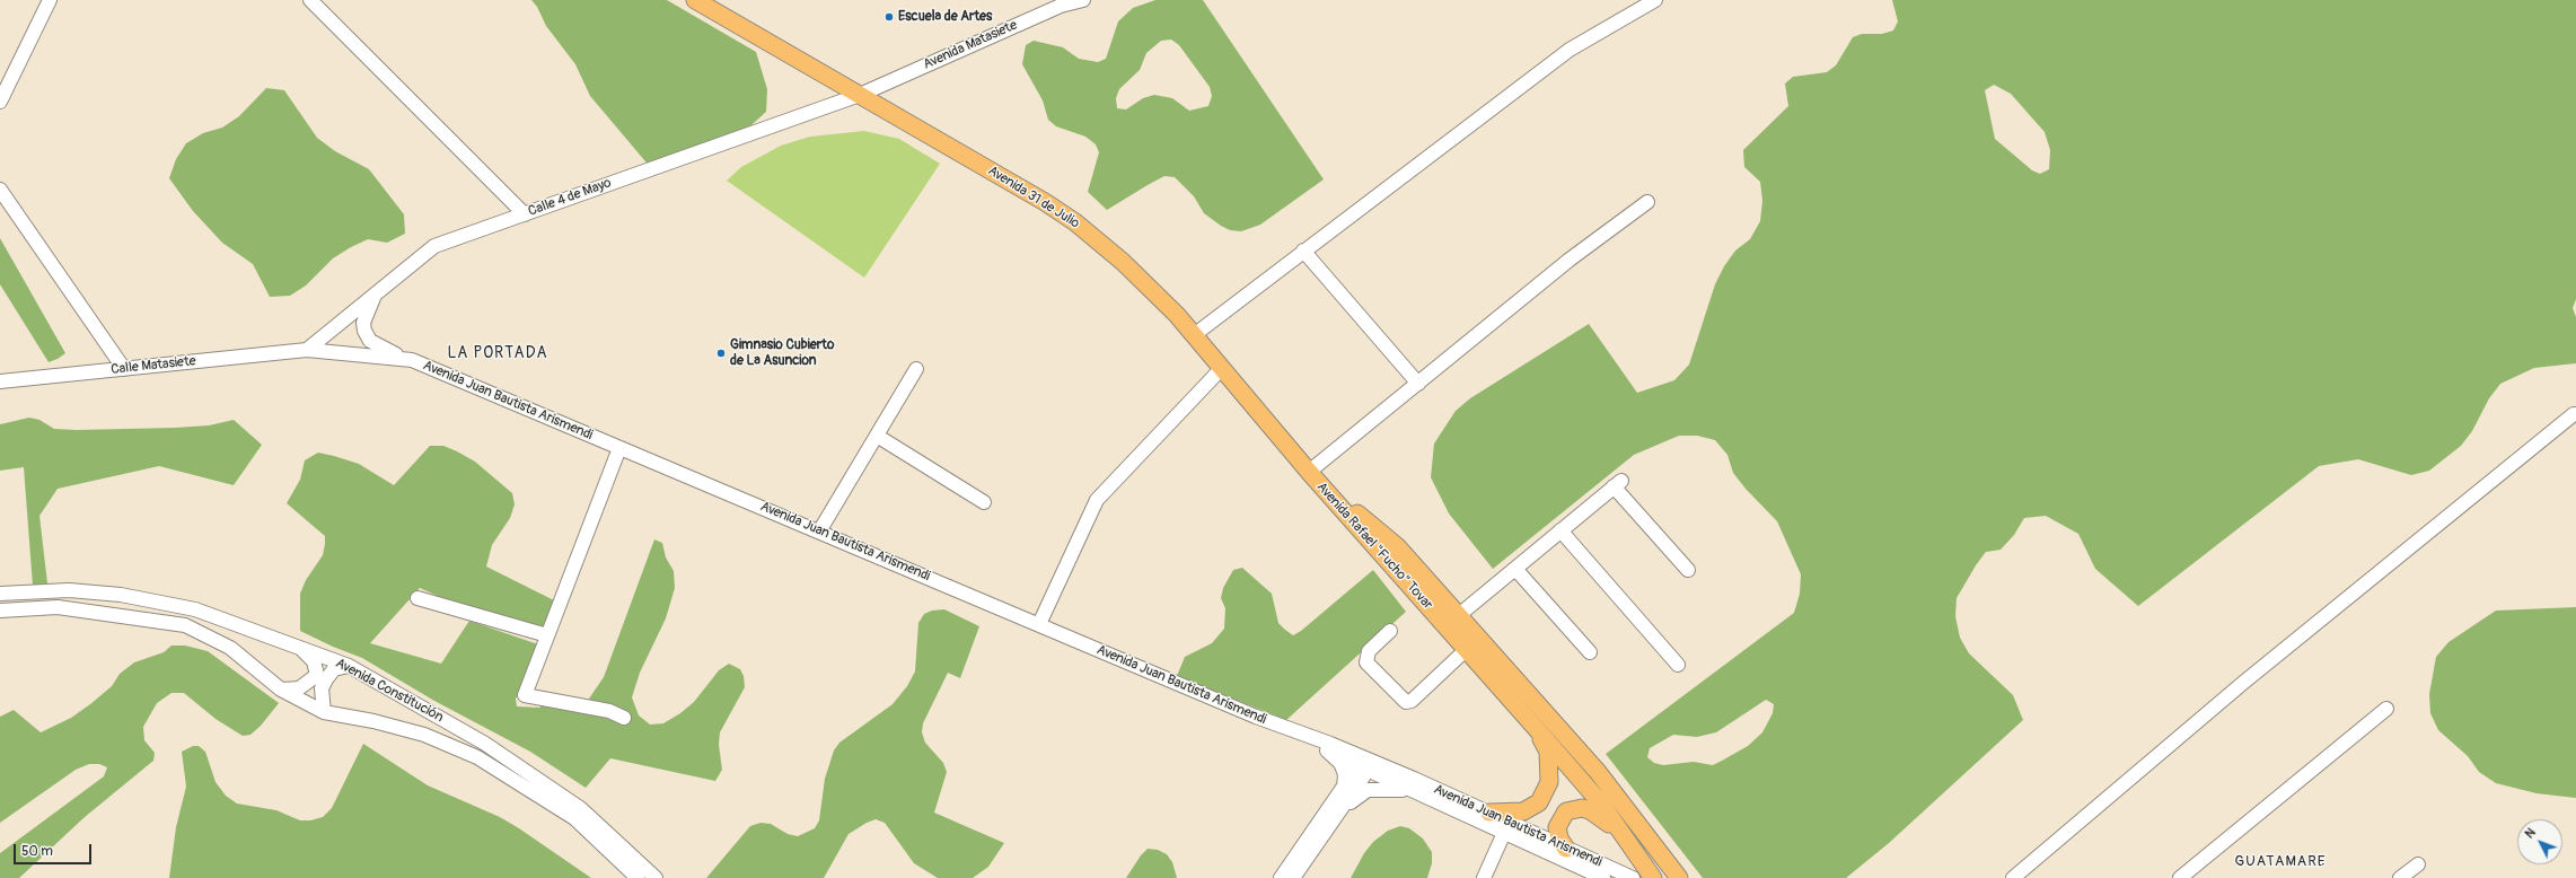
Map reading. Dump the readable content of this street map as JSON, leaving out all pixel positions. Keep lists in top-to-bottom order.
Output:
{
  "streets": {
    "main road": ["Avenida 31 de Julio", "Avenida Rafael \"Fucho\" Tovar"],
    "street": [
      "Avenida Matasiete",
      "Calle 4 de Mayo",
      "Calle Matasiete",
      "Avenida Juan Bautista Arismendi",
      "Avenida Constitución"
    ]
  },
  "crossings": [
    ["Avenida Matasiete", "Calle 4 de Mayo"],
    ["Avenida Matasiete", "Avenida 31 de Julio"],
    ["Calle 4 de Mayo", "Avenida 31 de Julio"],
    ["Calle 4 de Mayo", "Calle Matasiete"],
    ["Calle 4 de Mayo", "Avenida Juan Bautista Arismendi"],
    ["Avenida 31 de Julio", "Avenida Rafael \"Fucho\" Tovar"],
    ["Calle Matasiete", "Avenida Juan Bautista Arismendi"]
  ],
  "districts": ["LA PORTADA", "GUATAMARE"],
  "places": ["Escuela de Artes", "Gimnasio Cubierto de La Asuncion"],
  "scale_bar": "50 m",
  "north": "top left"
}
